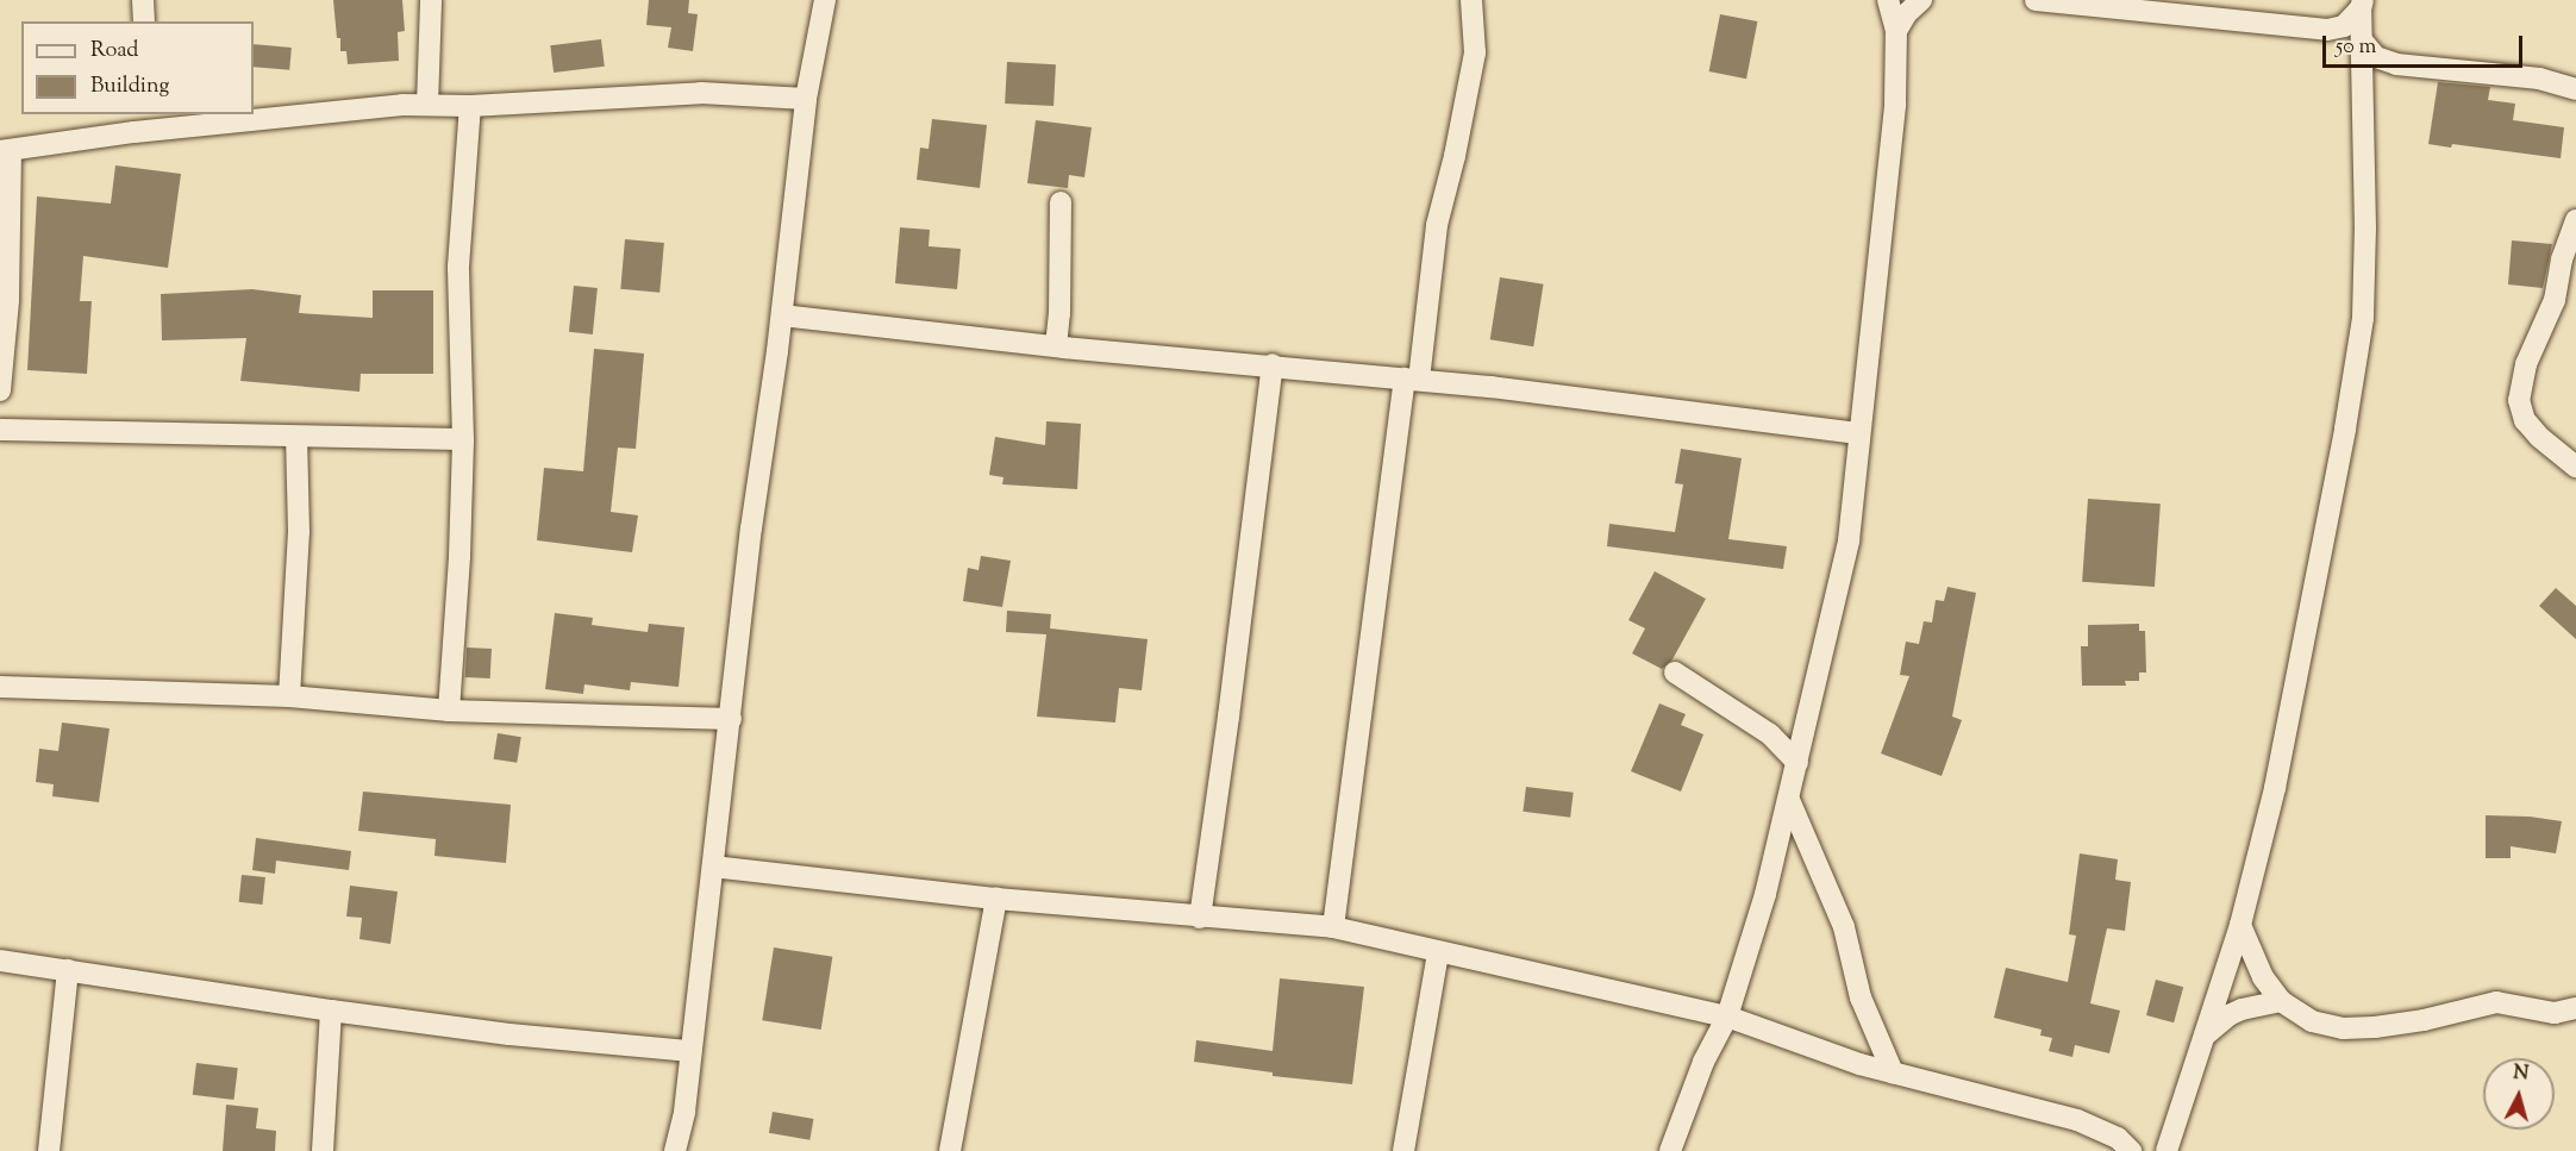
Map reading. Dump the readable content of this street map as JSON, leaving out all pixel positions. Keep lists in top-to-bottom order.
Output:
{
  "legend": ["Road", "Building"],
  "scale_bar": "50 m",
  "north": "top"
}
